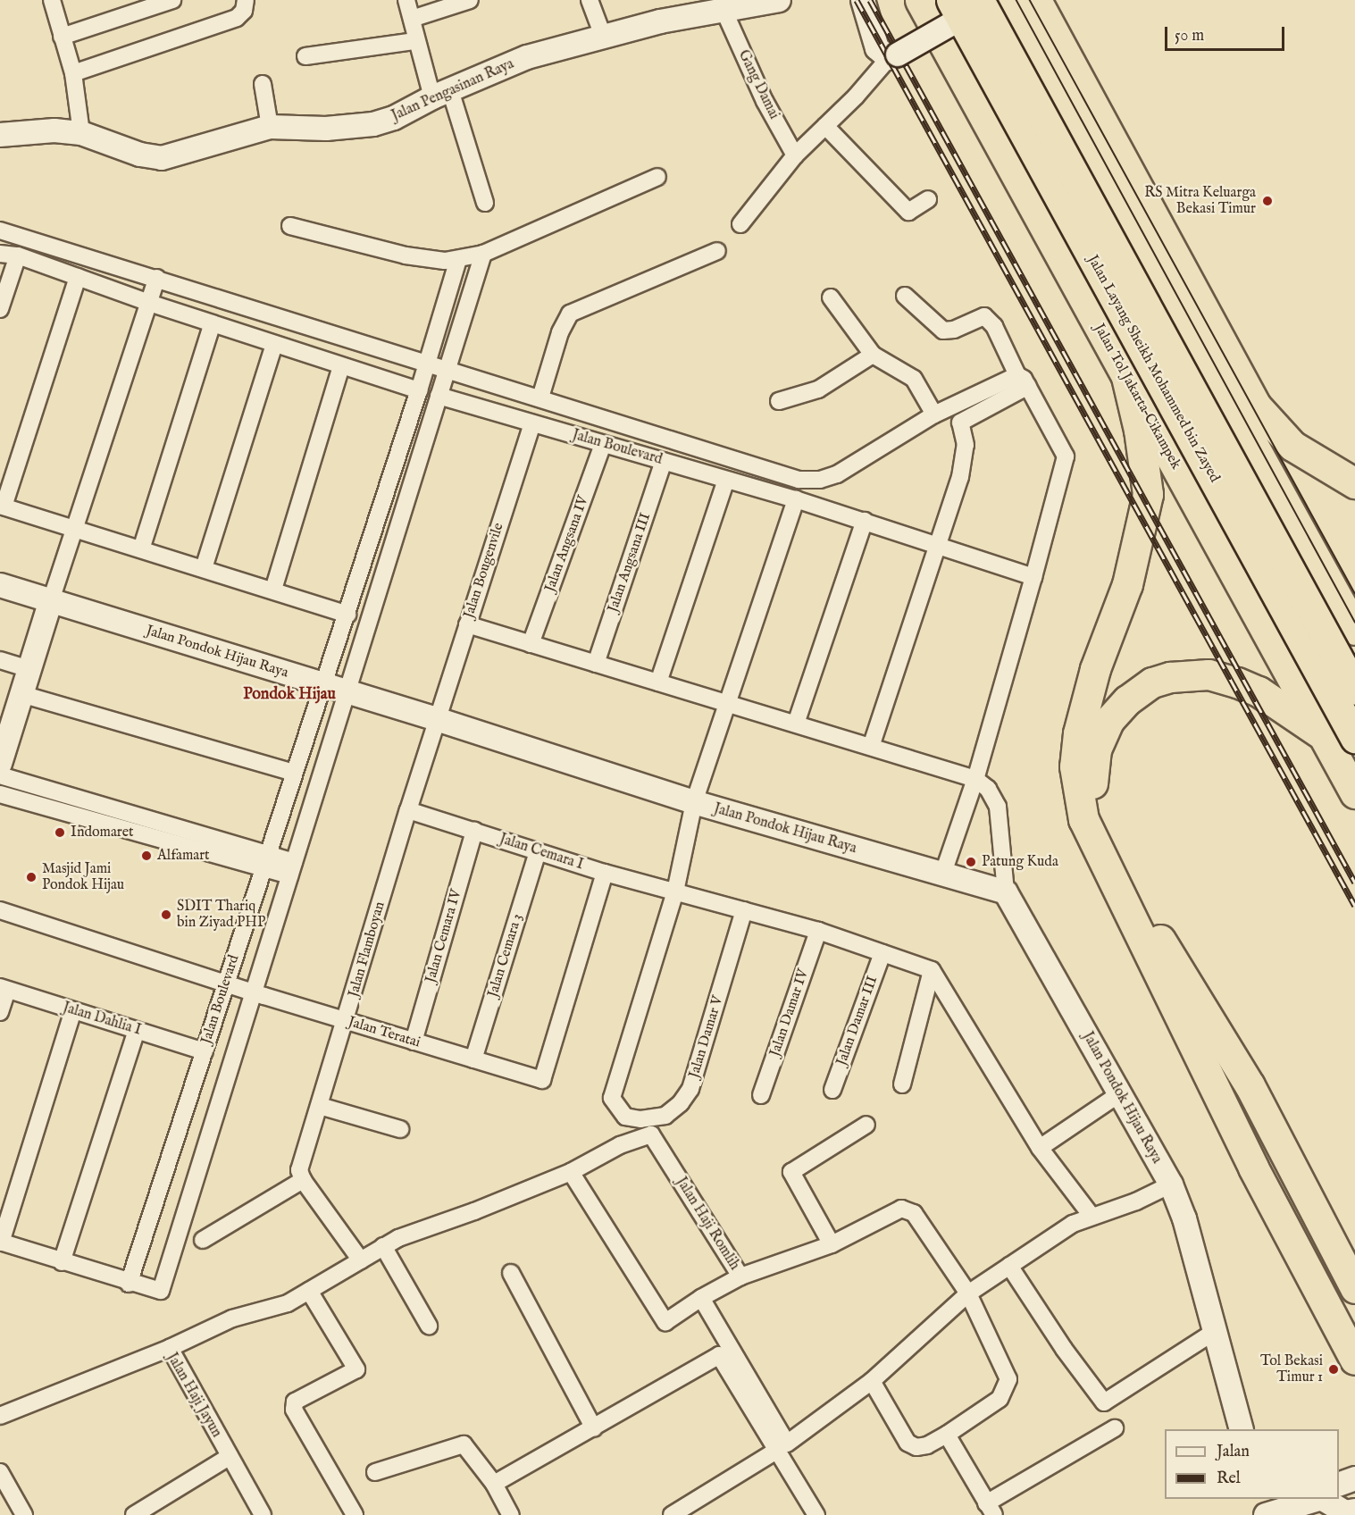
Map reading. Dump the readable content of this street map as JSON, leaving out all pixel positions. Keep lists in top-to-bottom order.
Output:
{
  "streets": {
    "highway": ["Jalan Layang Sheikh Mohammed bin Zayed", "Jalan Tol Jakarta–Cikampek"],
    "street": [
      "Gang Damai",
      "Jalan Pengasinan Raya",
      "Jalan Boulevard",
      "Jalan Angsana IV",
      "Jalan Angsana III",
      "Jalan Bougenvile",
      "Jalan Pondok Hijau Raya",
      "Jalan Cemara I",
      "Jalan Cemara IV",
      "Jalan Flamboyan",
      "Jalan Cemara 3",
      "Jalan Damar IV",
      "Jalan Dahlia I",
      "Jalan Damar III",
      "Jalan Teratai",
      "Jalan Damar V",
      "Jalan Haji Romlih",
      "Jalan Haji Jayun"
    ]
  },
  "crossings": [
    ["Gang Damai", "Jalan Pengasinan Raya"],
    ["Jalan Boulevard", "Jalan Angsana IV"],
    ["Jalan Boulevard", "Jalan Angsana III"],
    ["Jalan Boulevard", "Jalan Bougenvile"],
    ["Jalan Boulevard", "Jalan Pondok Hijau Raya"],
    ["Jalan Boulevard", "Jalan Dahlia I"],
    ["Jalan Boulevard", "Jalan Teratai"],
    ["Jalan Bougenvile", "Jalan Pondok Hijau Raya"],
    ["Jalan Bougenvile", "Jalan Flamboyan"],
    ["Jalan Pondok Hijau Raya", "Jalan Flamboyan"],
    ["Jalan Cemara I", "Jalan Cemara IV"],
    ["Jalan Cemara I", "Jalan Flamboyan"],
    ["Jalan Cemara I", "Jalan Cemara 3"],
    ["Jalan Cemara I", "Jalan Damar IV"],
    ["Jalan Cemara I", "Jalan Damar III"],
    ["Jalan Cemara I", "Jalan Teratai"],
    ["Jalan Cemara I", "Jalan Damar V"],
    ["Jalan Cemara IV", "Jalan Teratai"],
    ["Jalan Flamboyan", "Jalan Teratai"],
    ["Jalan Cemara 3", "Jalan Teratai"],
    ["Jalan Haji Romlih", "Jalan Haji Jayun"]
  ],
  "districts": ["Pondok Hijau"],
  "places": [
    "RS Mitra Keluarga Bekasi Timur",
    "Indomaret",
    "Alfamart",
    "Patung Kuda",
    "Masjid Jami Pondok Hijau",
    "SDIT Thariq bin Ziyad PHP",
    "Tol Bekasi Timur 1"
  ],
  "legend": ["Jalan", "Rel"],
  "scale_bar": "50 m"
}
